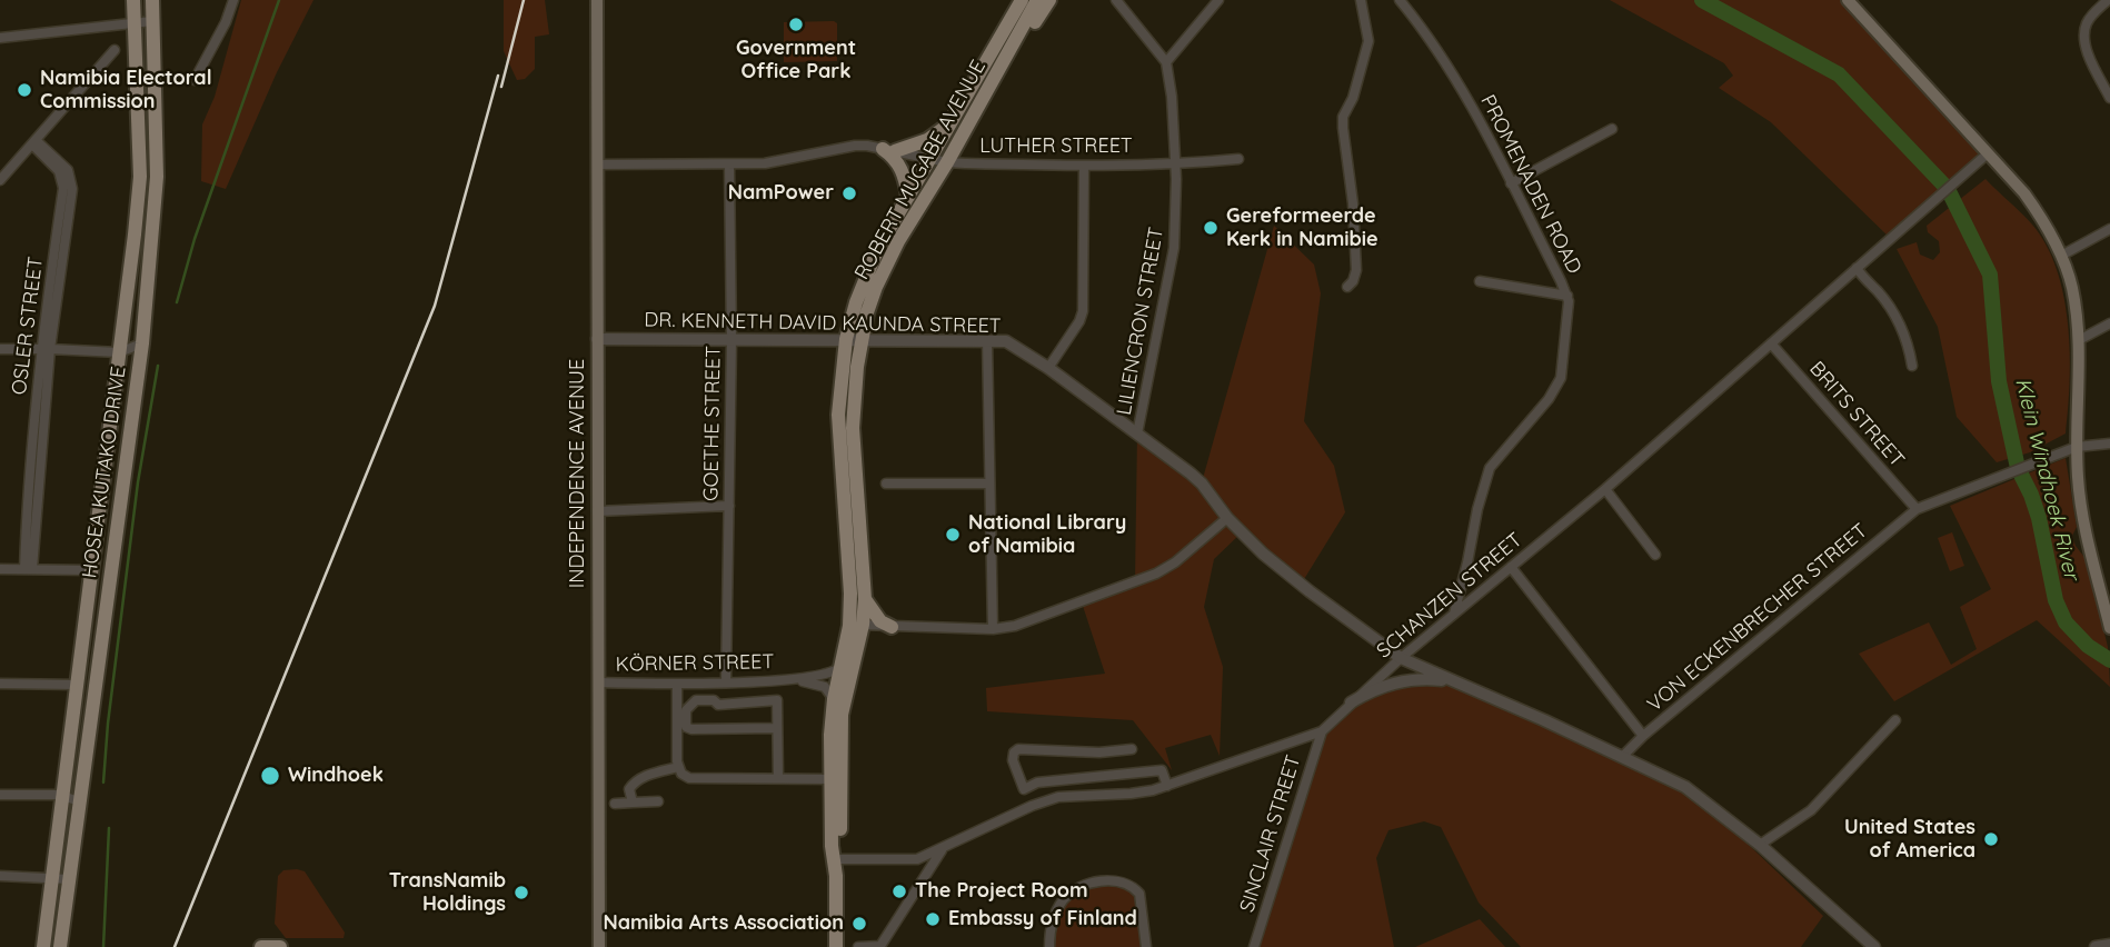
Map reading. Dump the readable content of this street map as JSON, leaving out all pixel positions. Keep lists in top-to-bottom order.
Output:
{
  "streets": {
    "main road": ["ROBERT MUGABE AVENUE", "HOSEA KUTAKO DRIVE", "INDEPENDENCE AVENUE"],
    "street": [
      "LUTHER STREET",
      "PROMENADEN ROAD",
      "LILIENCRON STREET",
      "DR. KENNETH DAVID KAUNDA STREET",
      "OSLER STREET",
      "BRITS STREET",
      "GOETHE STREET",
      "SCHANZEN STREET",
      "VON ECKENBRECHER STREET",
      "KÖRNER STREET",
      "SINCLAIR STREET"
    ]
  },
  "crossings": [
    ["LUTHER STREET", "ROBERT MUGABE AVENUE"],
    ["LUTHER STREET", "LILIENCRON STREET"],
    ["LUTHER STREET", "GOETHE STREET"],
    ["LUTHER STREET", "INDEPENDENCE AVENUE"],
    ["ROBERT MUGABE AVENUE", "DR. KENNETH DAVID KAUNDA STREET"],
    ["ROBERT MUGABE AVENUE", "SCHANZEN STREET"],
    ["ROBERT MUGABE AVENUE", "KÖRNER STREET"],
    ["PROMENADEN ROAD", "SCHANZEN STREET"],
    ["LILIENCRON STREET", "DR. KENNETH DAVID KAUNDA STREET"],
    ["DR. KENNETH DAVID KAUNDA STREET", "GOETHE STREET"],
    ["DR. KENNETH DAVID KAUNDA STREET", "INDEPENDENCE AVENUE"],
    ["DR. KENNETH DAVID KAUNDA STREET", "SCHANZEN STREET"],
    ["DR. KENNETH DAVID KAUNDA STREET", "VON ECKENBRECHER STREET"],
    ["BRITS STREET", "SCHANZEN STREET"],
    ["BRITS STREET", "VON ECKENBRECHER STREET"],
    ["GOETHE STREET", "KÖRNER STREET"],
    ["INDEPENDENCE AVENUE", "KÖRNER STREET"],
    ["SCHANZEN STREET", "SINCLAIR STREET"]
  ],
  "water": ["Klein Windhoek River"],
  "places": [
    "Government Office Park",
    "Namibia Electoral Commission",
    "NamPower",
    "Gereformeerde Kerk in Namibie",
    "National Library of Namibia",
    "Windhoek",
    "United States of America",
    "The Project Room",
    "TransNamib Holdings",
    "Embassy of Finland",
    "Namibia Arts Association"
  ]
}
